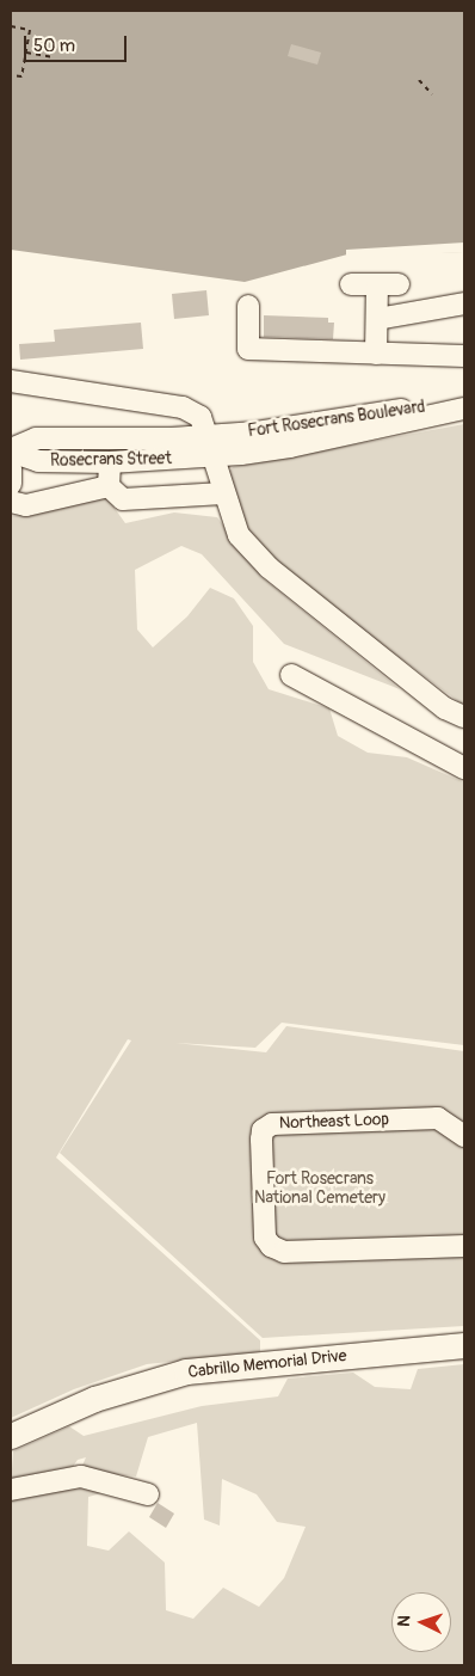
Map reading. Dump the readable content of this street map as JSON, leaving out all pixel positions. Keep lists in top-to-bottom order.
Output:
{
  "streets": {
    "main road": ["Cabrillo Memorial Drive"],
    "street": ["Fort Rosecrans Boulevard", "Rosecrans Street", "Northeast Loop"]
  },
  "crossings": [
    ["Fort Rosecrans Boulevard", "Rosecrans Street"]
  ],
  "parks": ["Fort Rosecrans National Cemetery"],
  "scale_bar": "50 m",
  "north": "left"
}
